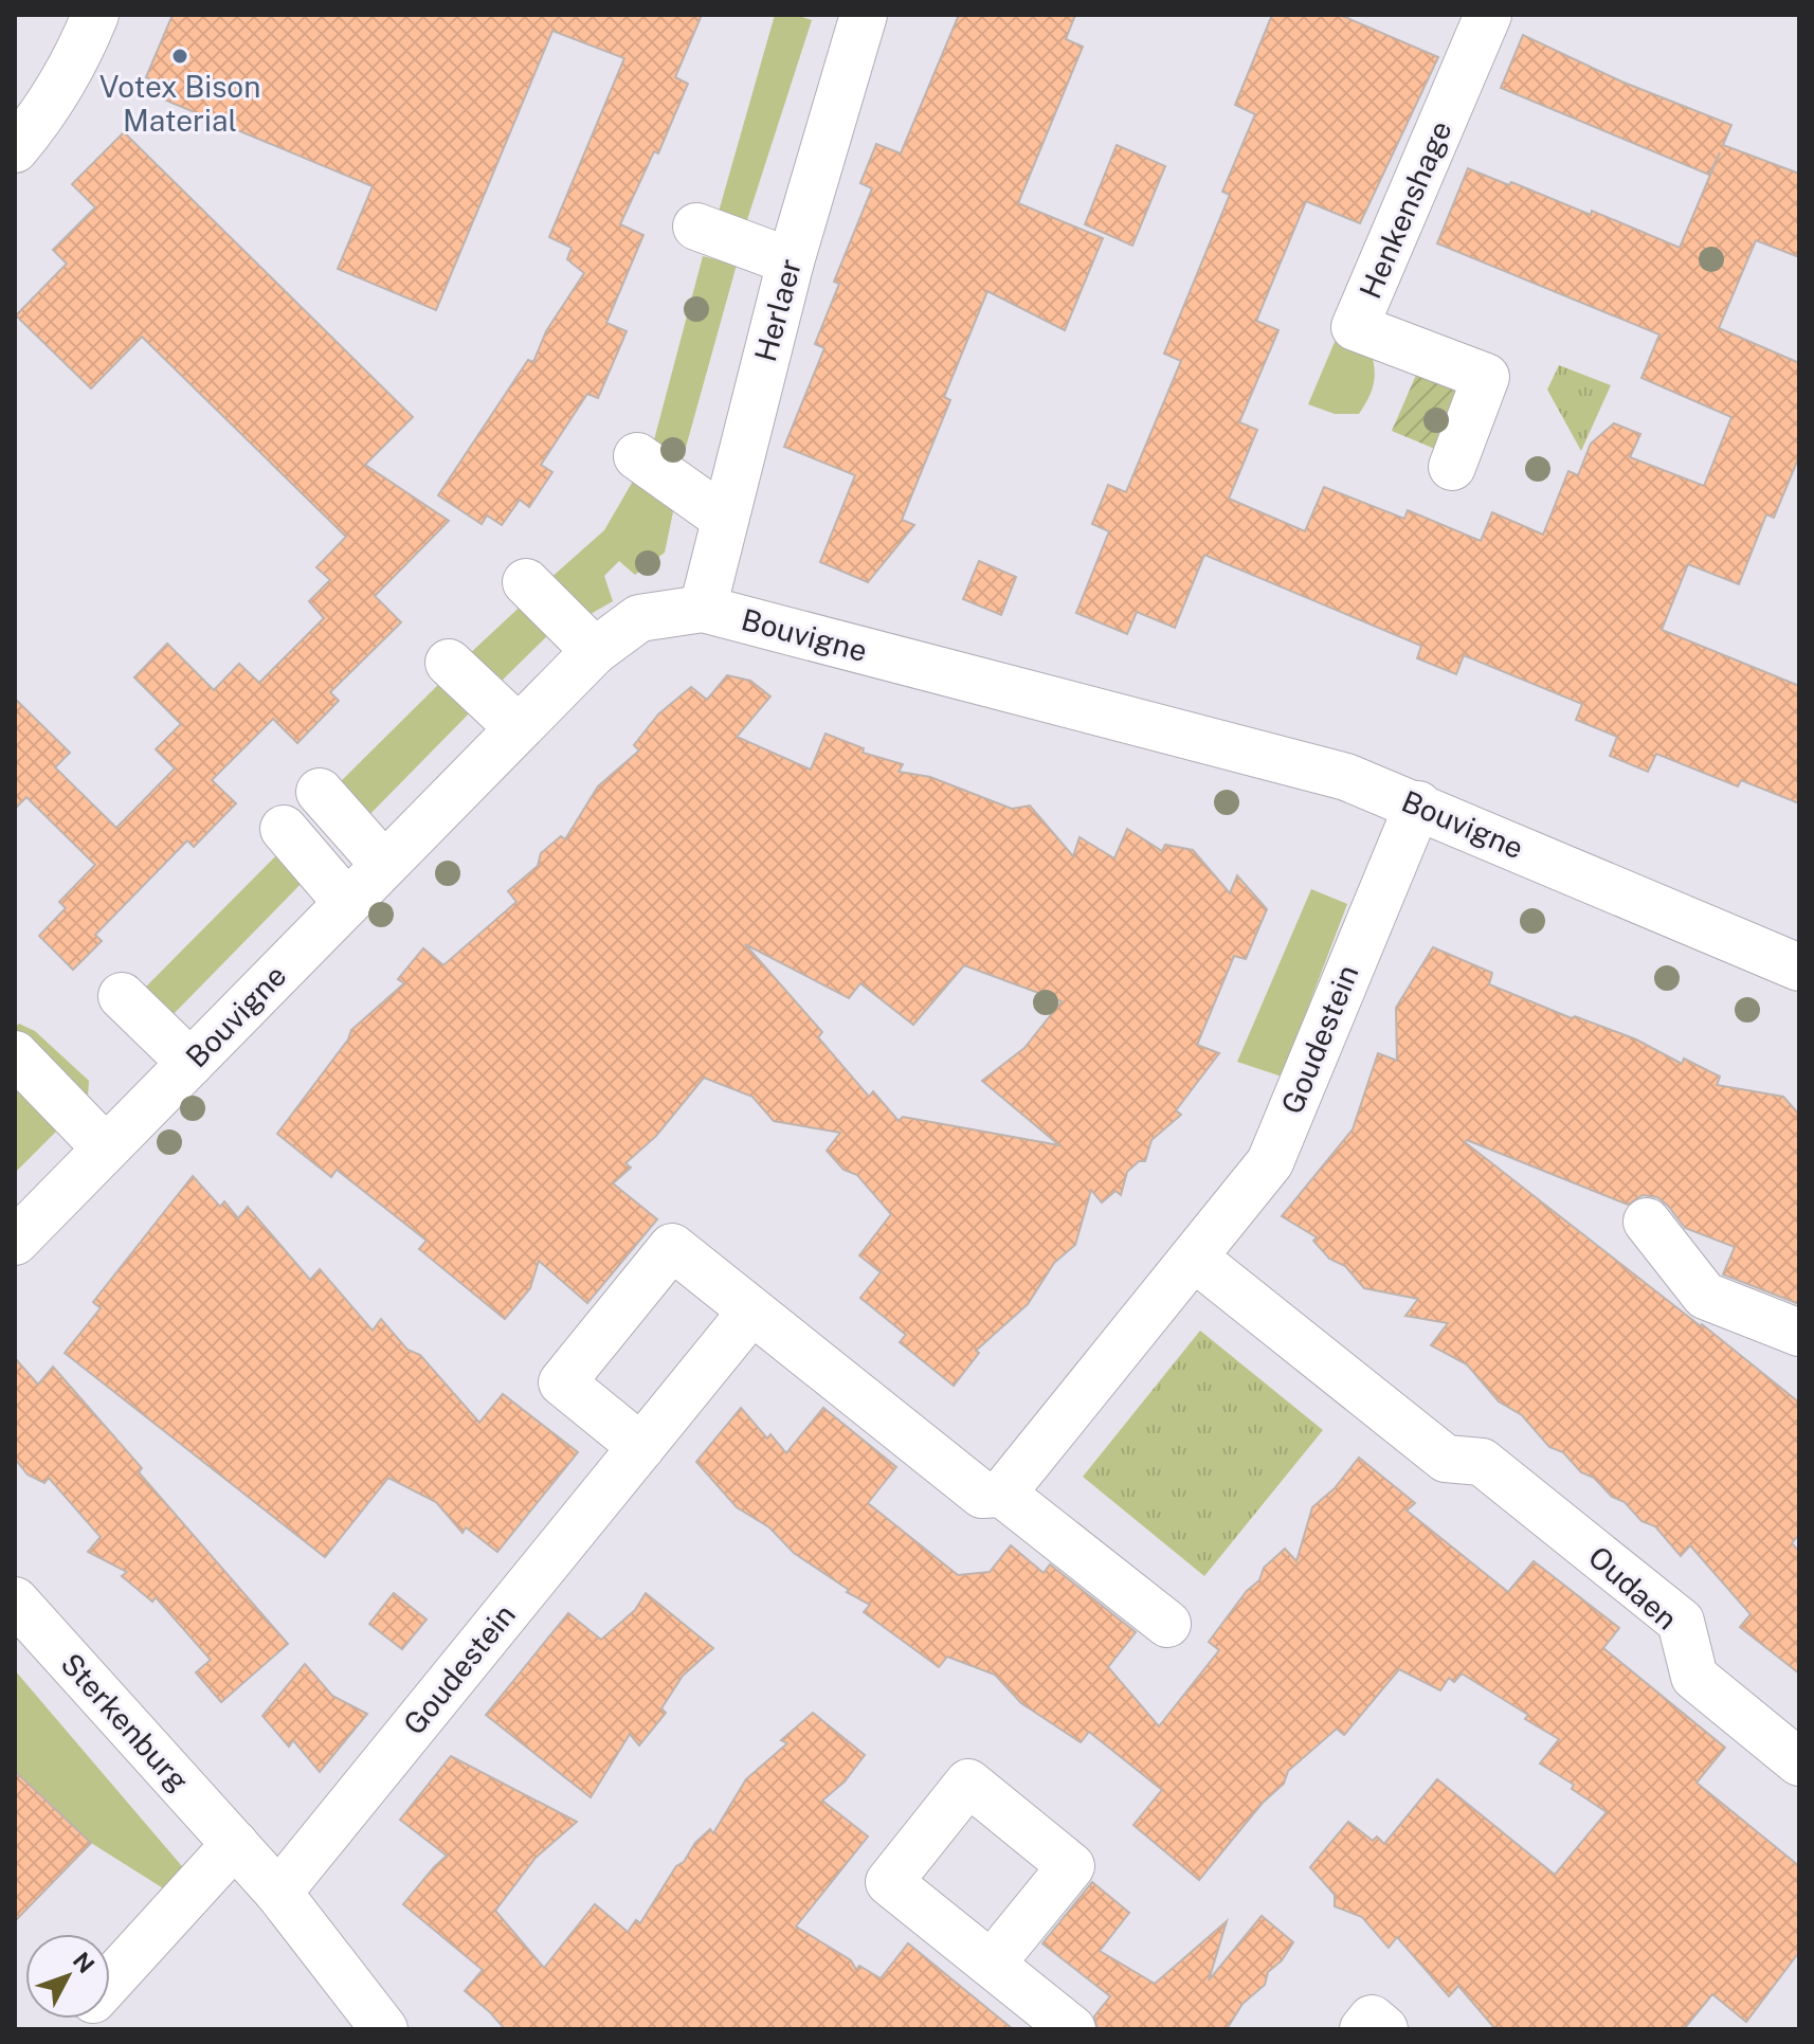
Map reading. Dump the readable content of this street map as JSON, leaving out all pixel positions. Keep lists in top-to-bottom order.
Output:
{
  "streets": {
    "street": [
      "Henkenshage",
      "Herlaer",
      "Bouvigne",
      "Goudestein",
      "Oudaen",
      "Sterkenburg"
    ]
  },
  "crossings": [
    ["Herlaer", "Bouvigne"],
    ["Bouvigne", "Goudestein"],
    ["Goudestein", "Oudaen"],
    ["Goudestein", "Sterkenburg"]
  ],
  "places": ["Votex Bison Material"],
  "north": "top right"
}
